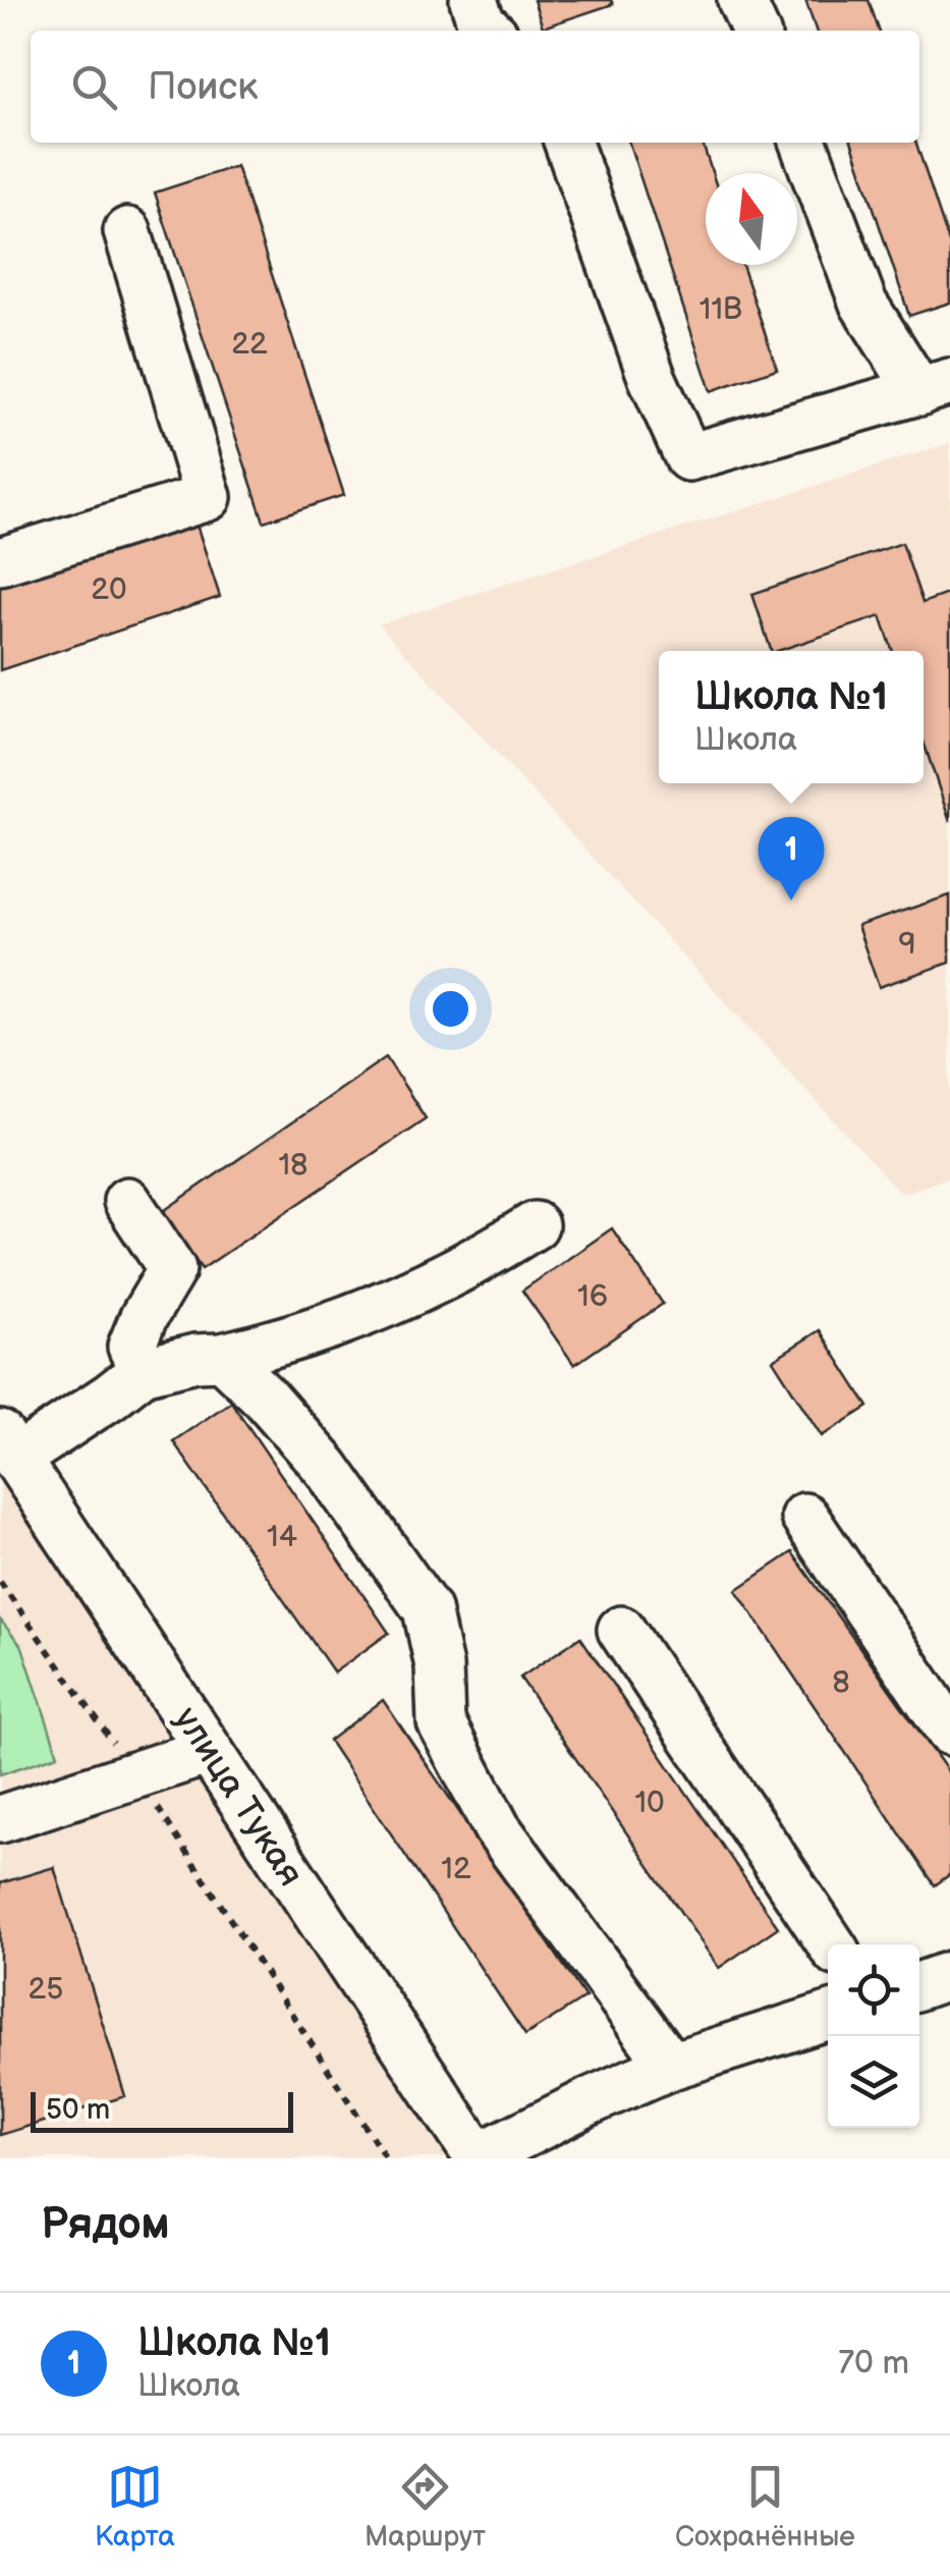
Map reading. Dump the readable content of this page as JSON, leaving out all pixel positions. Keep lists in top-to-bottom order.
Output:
{
  "streets": {
    "street": ["улица Тукая"]
  },
  "house_numbers": [
    "11В",
    "22",
    "20",
    "9",
    "18",
    "16",
    "14",
    "8",
    "10",
    "12",
    "25"
  ],
  "scale_bar": "50 m",
  "north": "top",
  "page": {
    "search": "Поиск",
    "popup": ["Школа №1", "Школа"],
    "pins": "1",
    "scale": "50 m",
    "heading": "Рядом",
    "list": [
      {
        "mark": "1",
        "name": "Школа №1",
        "note": "Школа",
        "value": "70 m"
      }
    ],
    "nav": ["Карта", "Маршрут", "Сохранённые"]
  }
}
